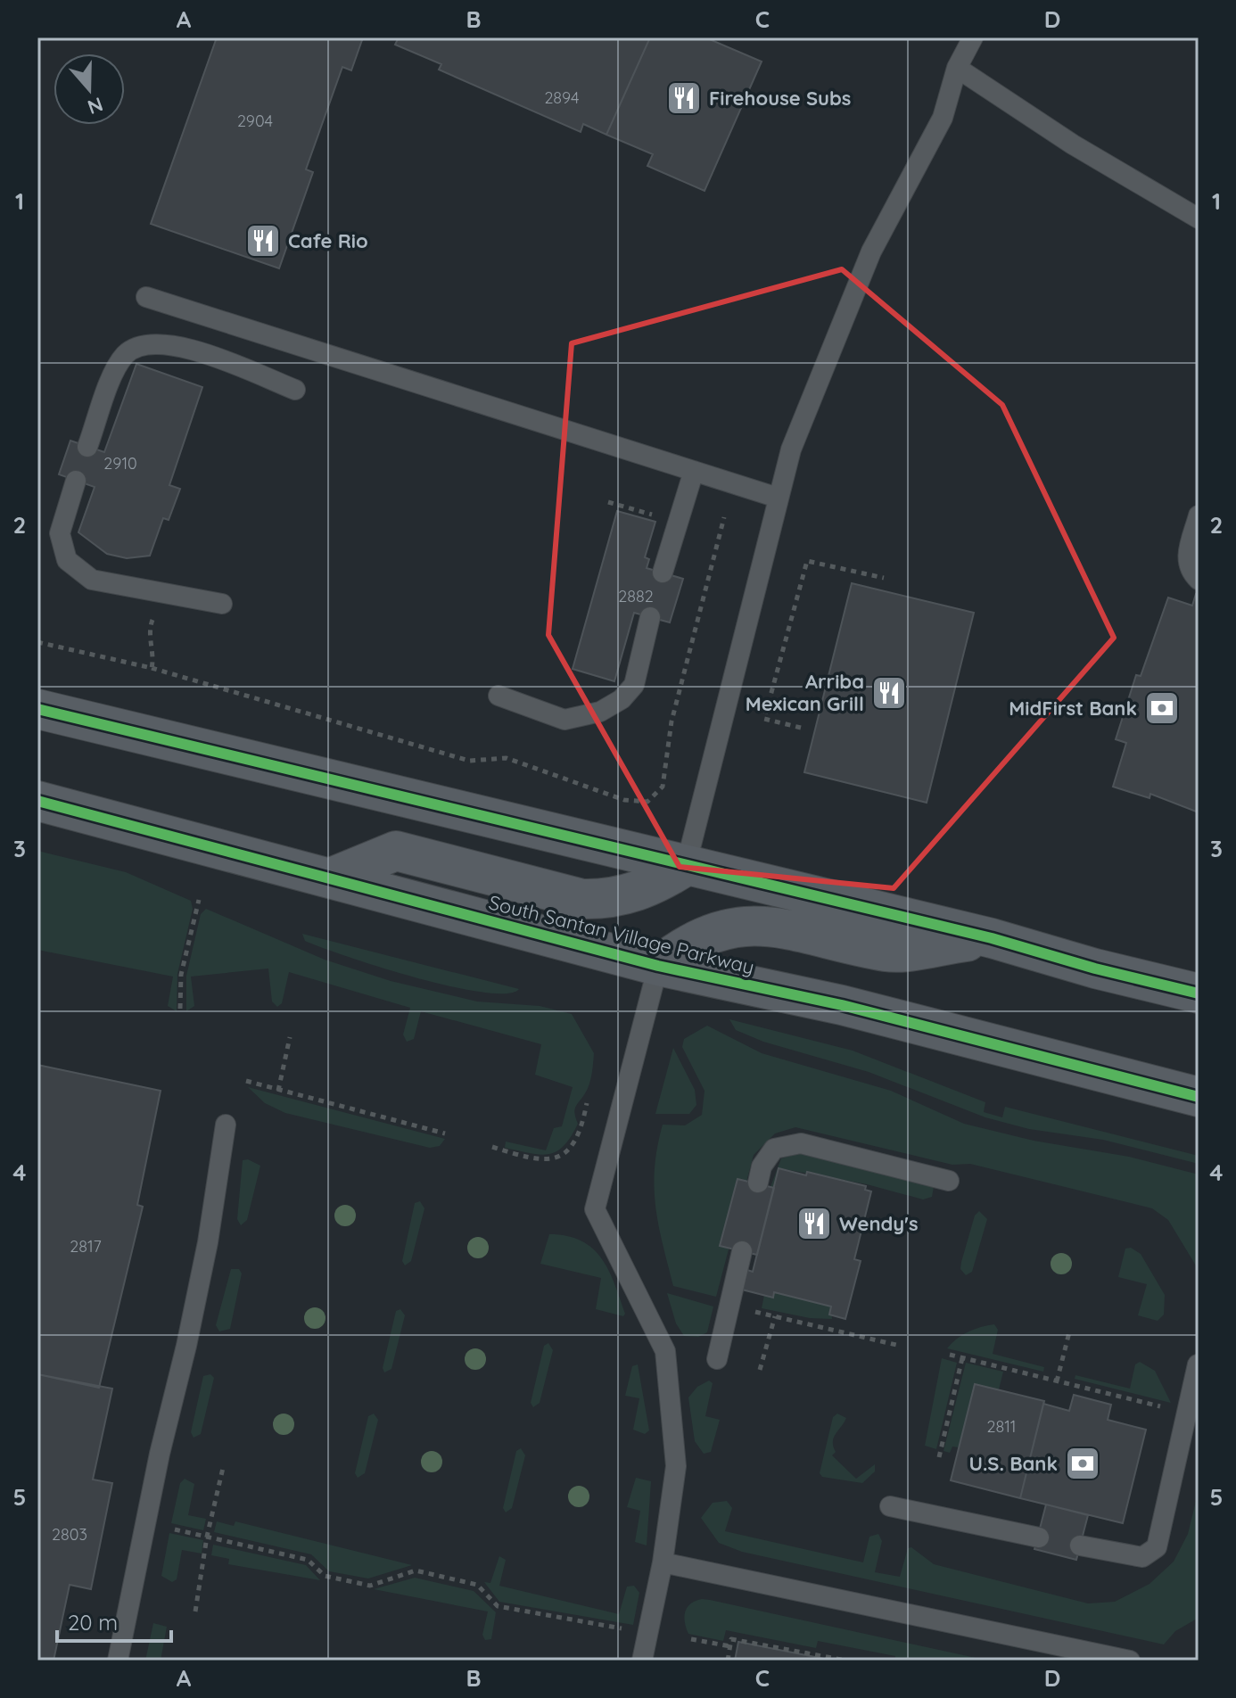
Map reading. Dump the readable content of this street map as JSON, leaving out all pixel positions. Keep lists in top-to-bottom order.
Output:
{
  "streets": {
    "main road": ["South Santan Village Parkway"]
  },
  "places": {
    "restaurant": [
      "Firehouse Subs",
      "Cafe Rio",
      "Arriba Mexican Grill",
      "Wendy's"
    ],
    "bank": ["MidFirst Bank", "U.S. Bank"]
  },
  "house_numbers": [
    "2894",
    "2904",
    "2910",
    "2882",
    "2817",
    "2811",
    "2803"
  ],
  "scale_bar": "20 m",
  "north": "bottom",
  "grid": {
    "columns": [
      "A",
      "B",
      "C",
      "D"
    ],
    "rows": [
      "1",
      "2",
      "3",
      "4",
      "5"
    ]
  }
}
